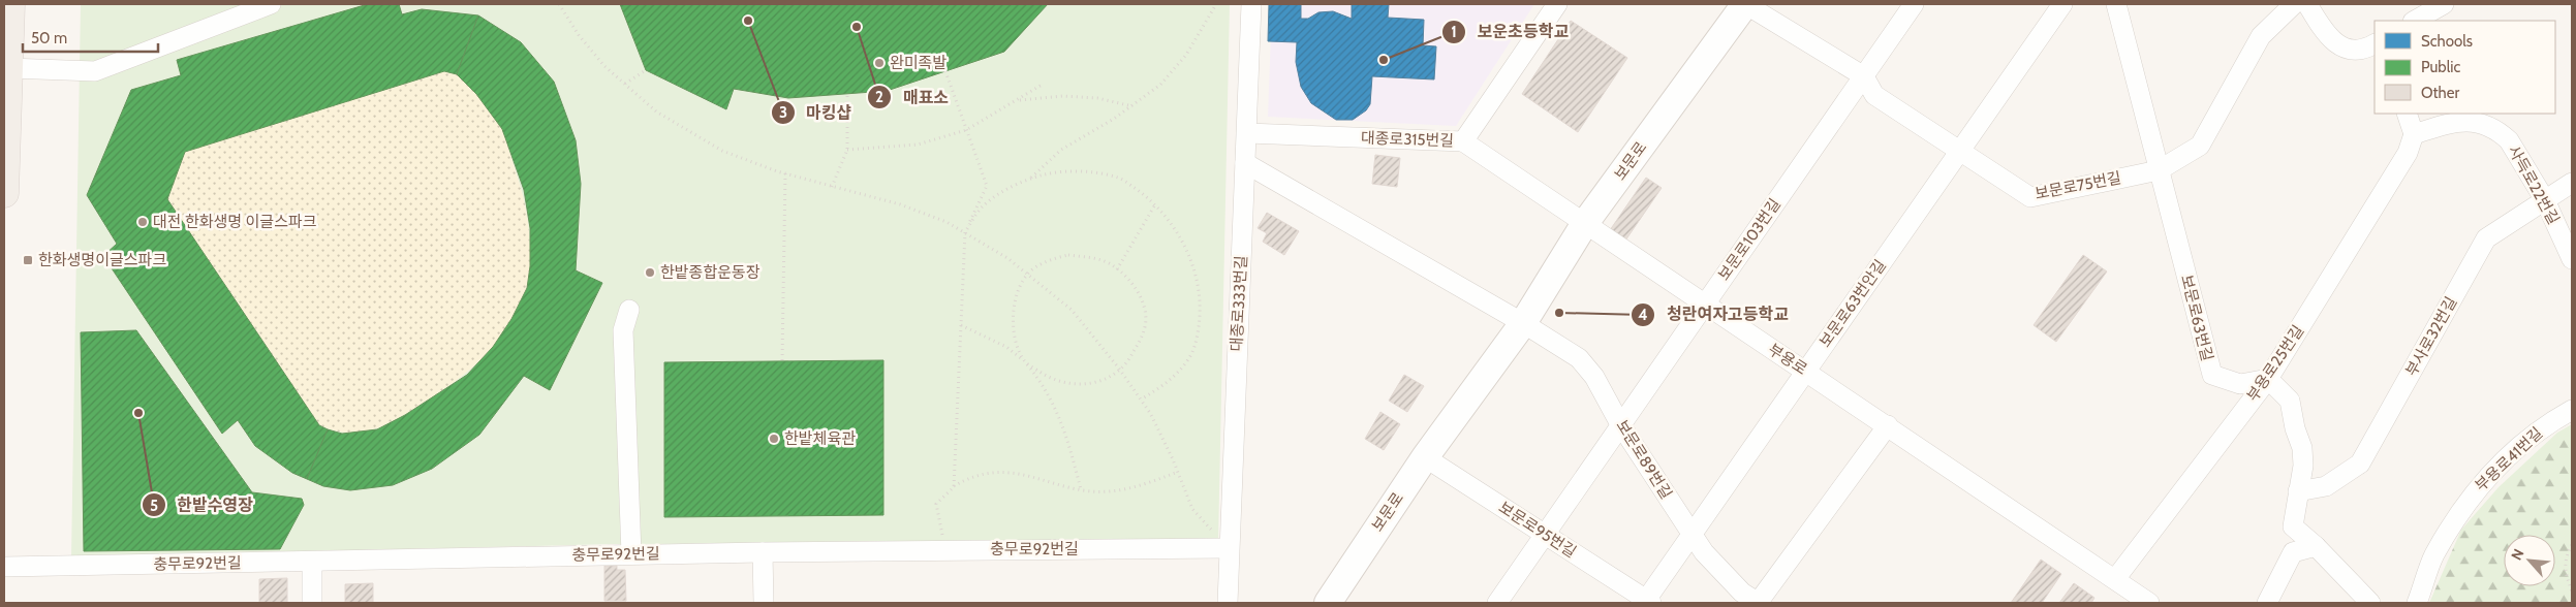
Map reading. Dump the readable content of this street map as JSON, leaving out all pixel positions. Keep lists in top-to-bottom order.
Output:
{
  "streets": {
    "main road": ["보문로"],
    "street": [
      "대종로315번길",
      "사득로22번길",
      "보문로75번길",
      "보문로103번길",
      "대종로333번길",
      "보문로63번안길",
      "보문로63번길",
      "부사로32번길",
      "부용로",
      "부용로25번길",
      "보문로89번길",
      "부용로41번길",
      "보문로95번길",
      "충무로92번길"
    ]
  },
  "crossings": [
    ["대종로315번길", "대종로333번길"],
    ["대종로315번길", "부용로"],
    ["보문로", "보문로75번길"],
    ["보문로", "부용로"],
    ["보문로", "보문로89번길"],
    ["보문로", "보문로95번길"],
    ["사득로22번길", "부사로32번길"],
    ["사득로22번길", "부용로25번길"],
    ["보문로75번길", "보문로103번길"],
    ["보문로75번길", "보문로63번안길"],
    ["보문로75번길", "보문로63번길"],
    ["보문로103번길", "부용로"],
    ["보문로103번길", "보문로89번길"],
    ["보문로103번길", "보문로95번길"],
    ["대종로333번길", "충무로92번길"],
    ["보문로63번안길", "부용로"],
    ["보문로63번안길", "보문로89번길"],
    ["보문로63번안길", "보문로95번길"],
    ["보문로63번길", "부용로25번길"],
    ["부용로", "부용로25번길"]
  ],
  "places": {
    "other": [
      "마킹샵",
      "매표소",
      "보운초등학교",
      "완미족발",
      "대전 한화생명 이글스파크",
      "한밭종합운동장",
      "청란여자고등학교",
      "한밭수영장",
      "한밭체육관"
    ],
    "transit": ["한화생명이글스파크"]
  },
  "legend": ["Schools", "Public", "Other"],
  "scale_bar": "50 m",
  "north": "top left"
}
